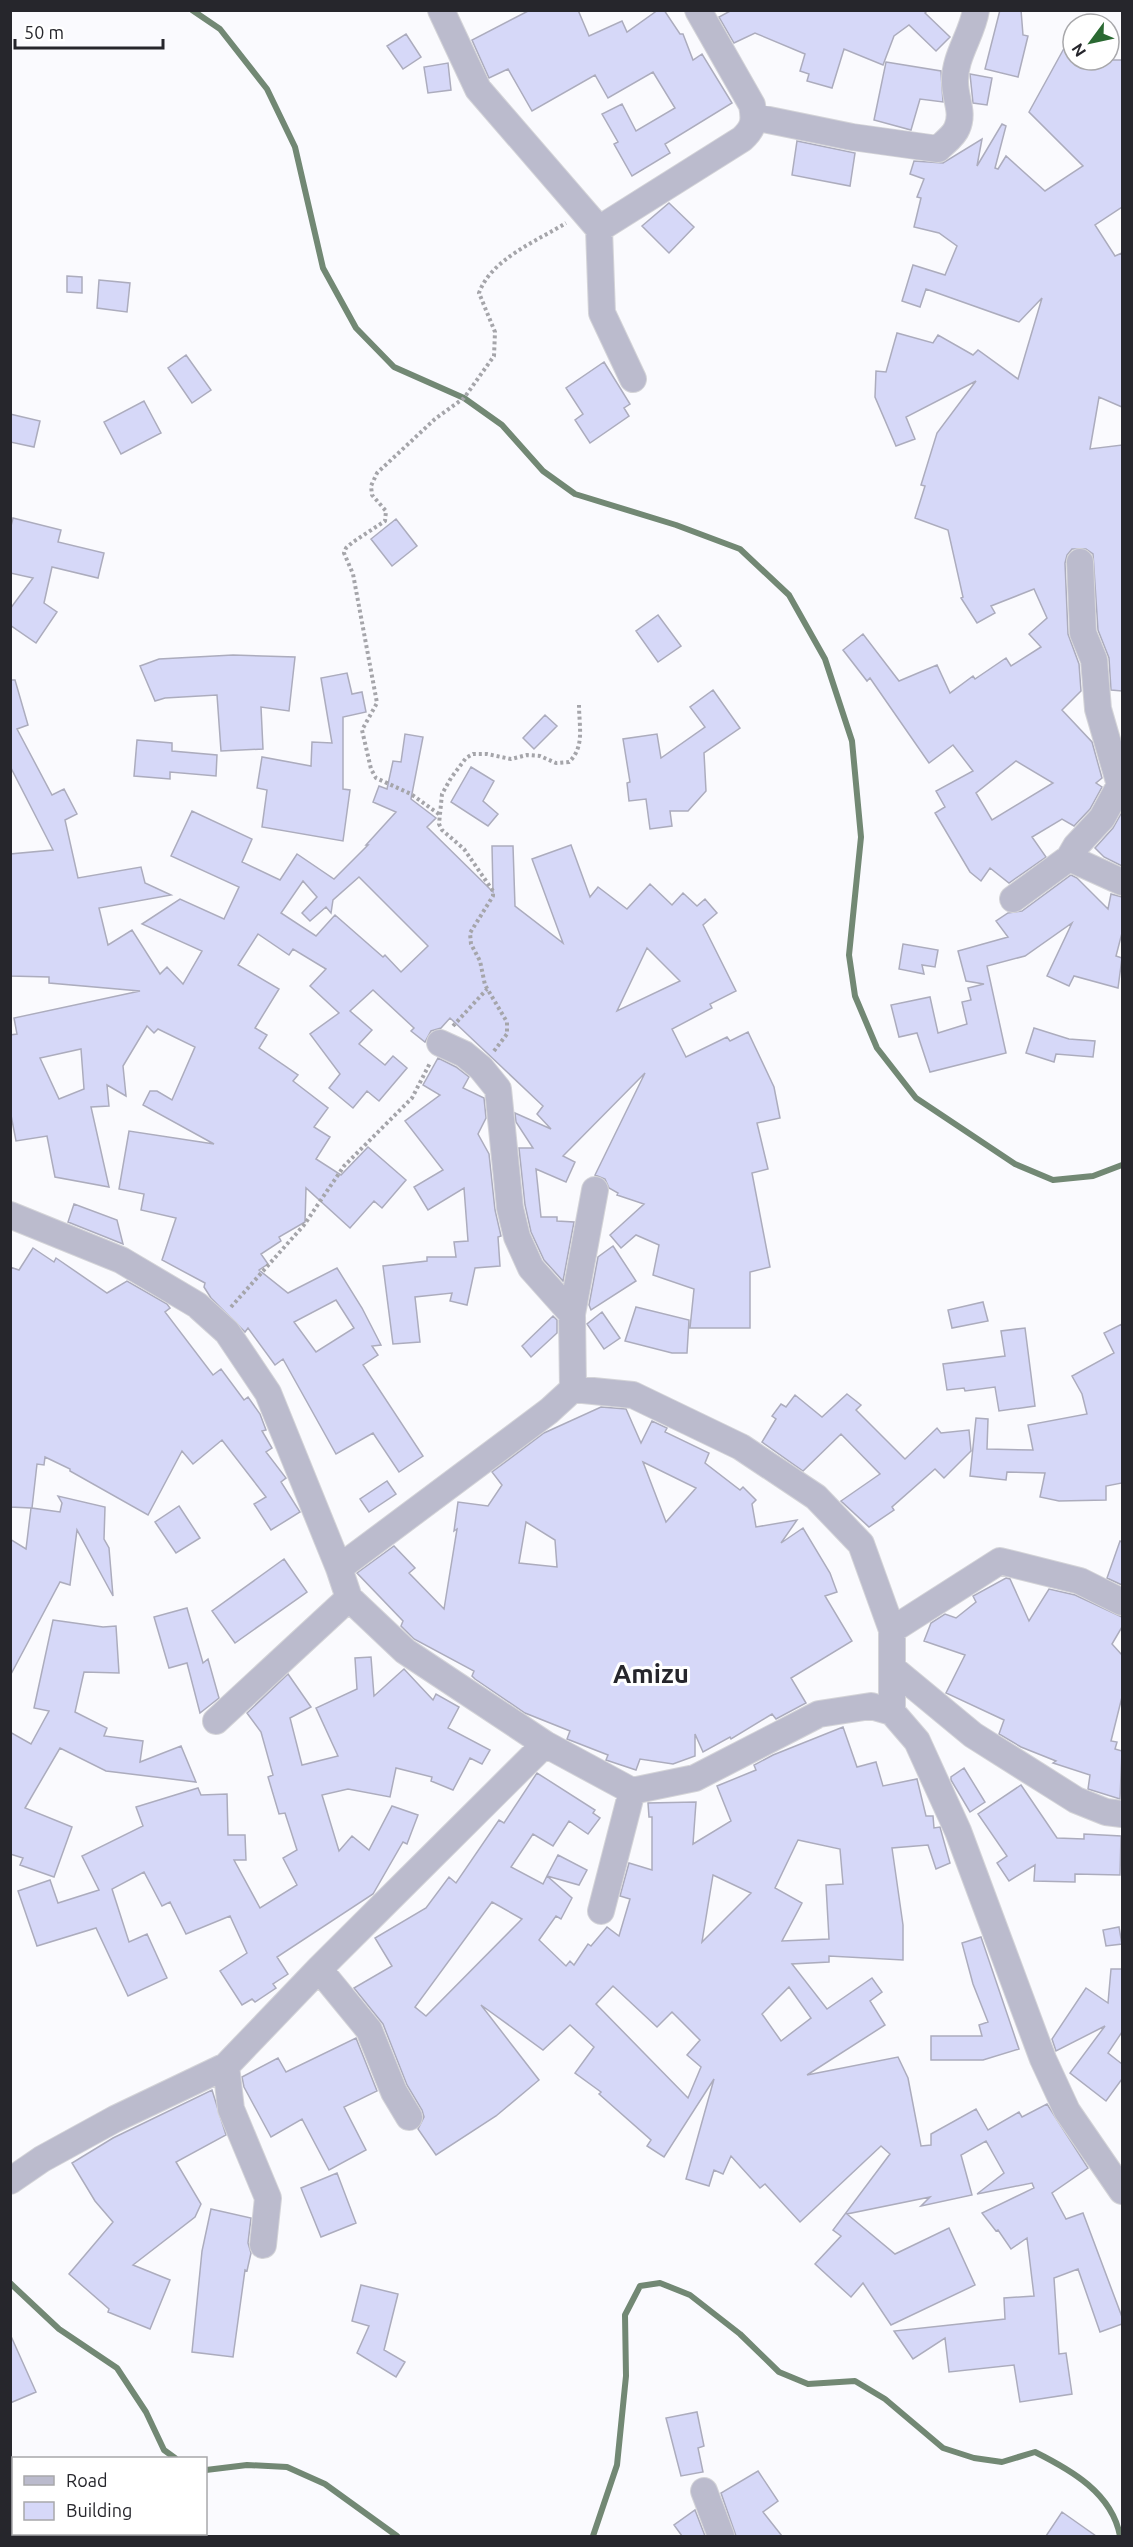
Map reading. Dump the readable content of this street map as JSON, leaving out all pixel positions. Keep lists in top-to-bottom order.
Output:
{
  "districts": ["Amizu"],
  "legend": ["Road", "Building"],
  "scale_bar": "50 m",
  "north": "bottom left"
}
